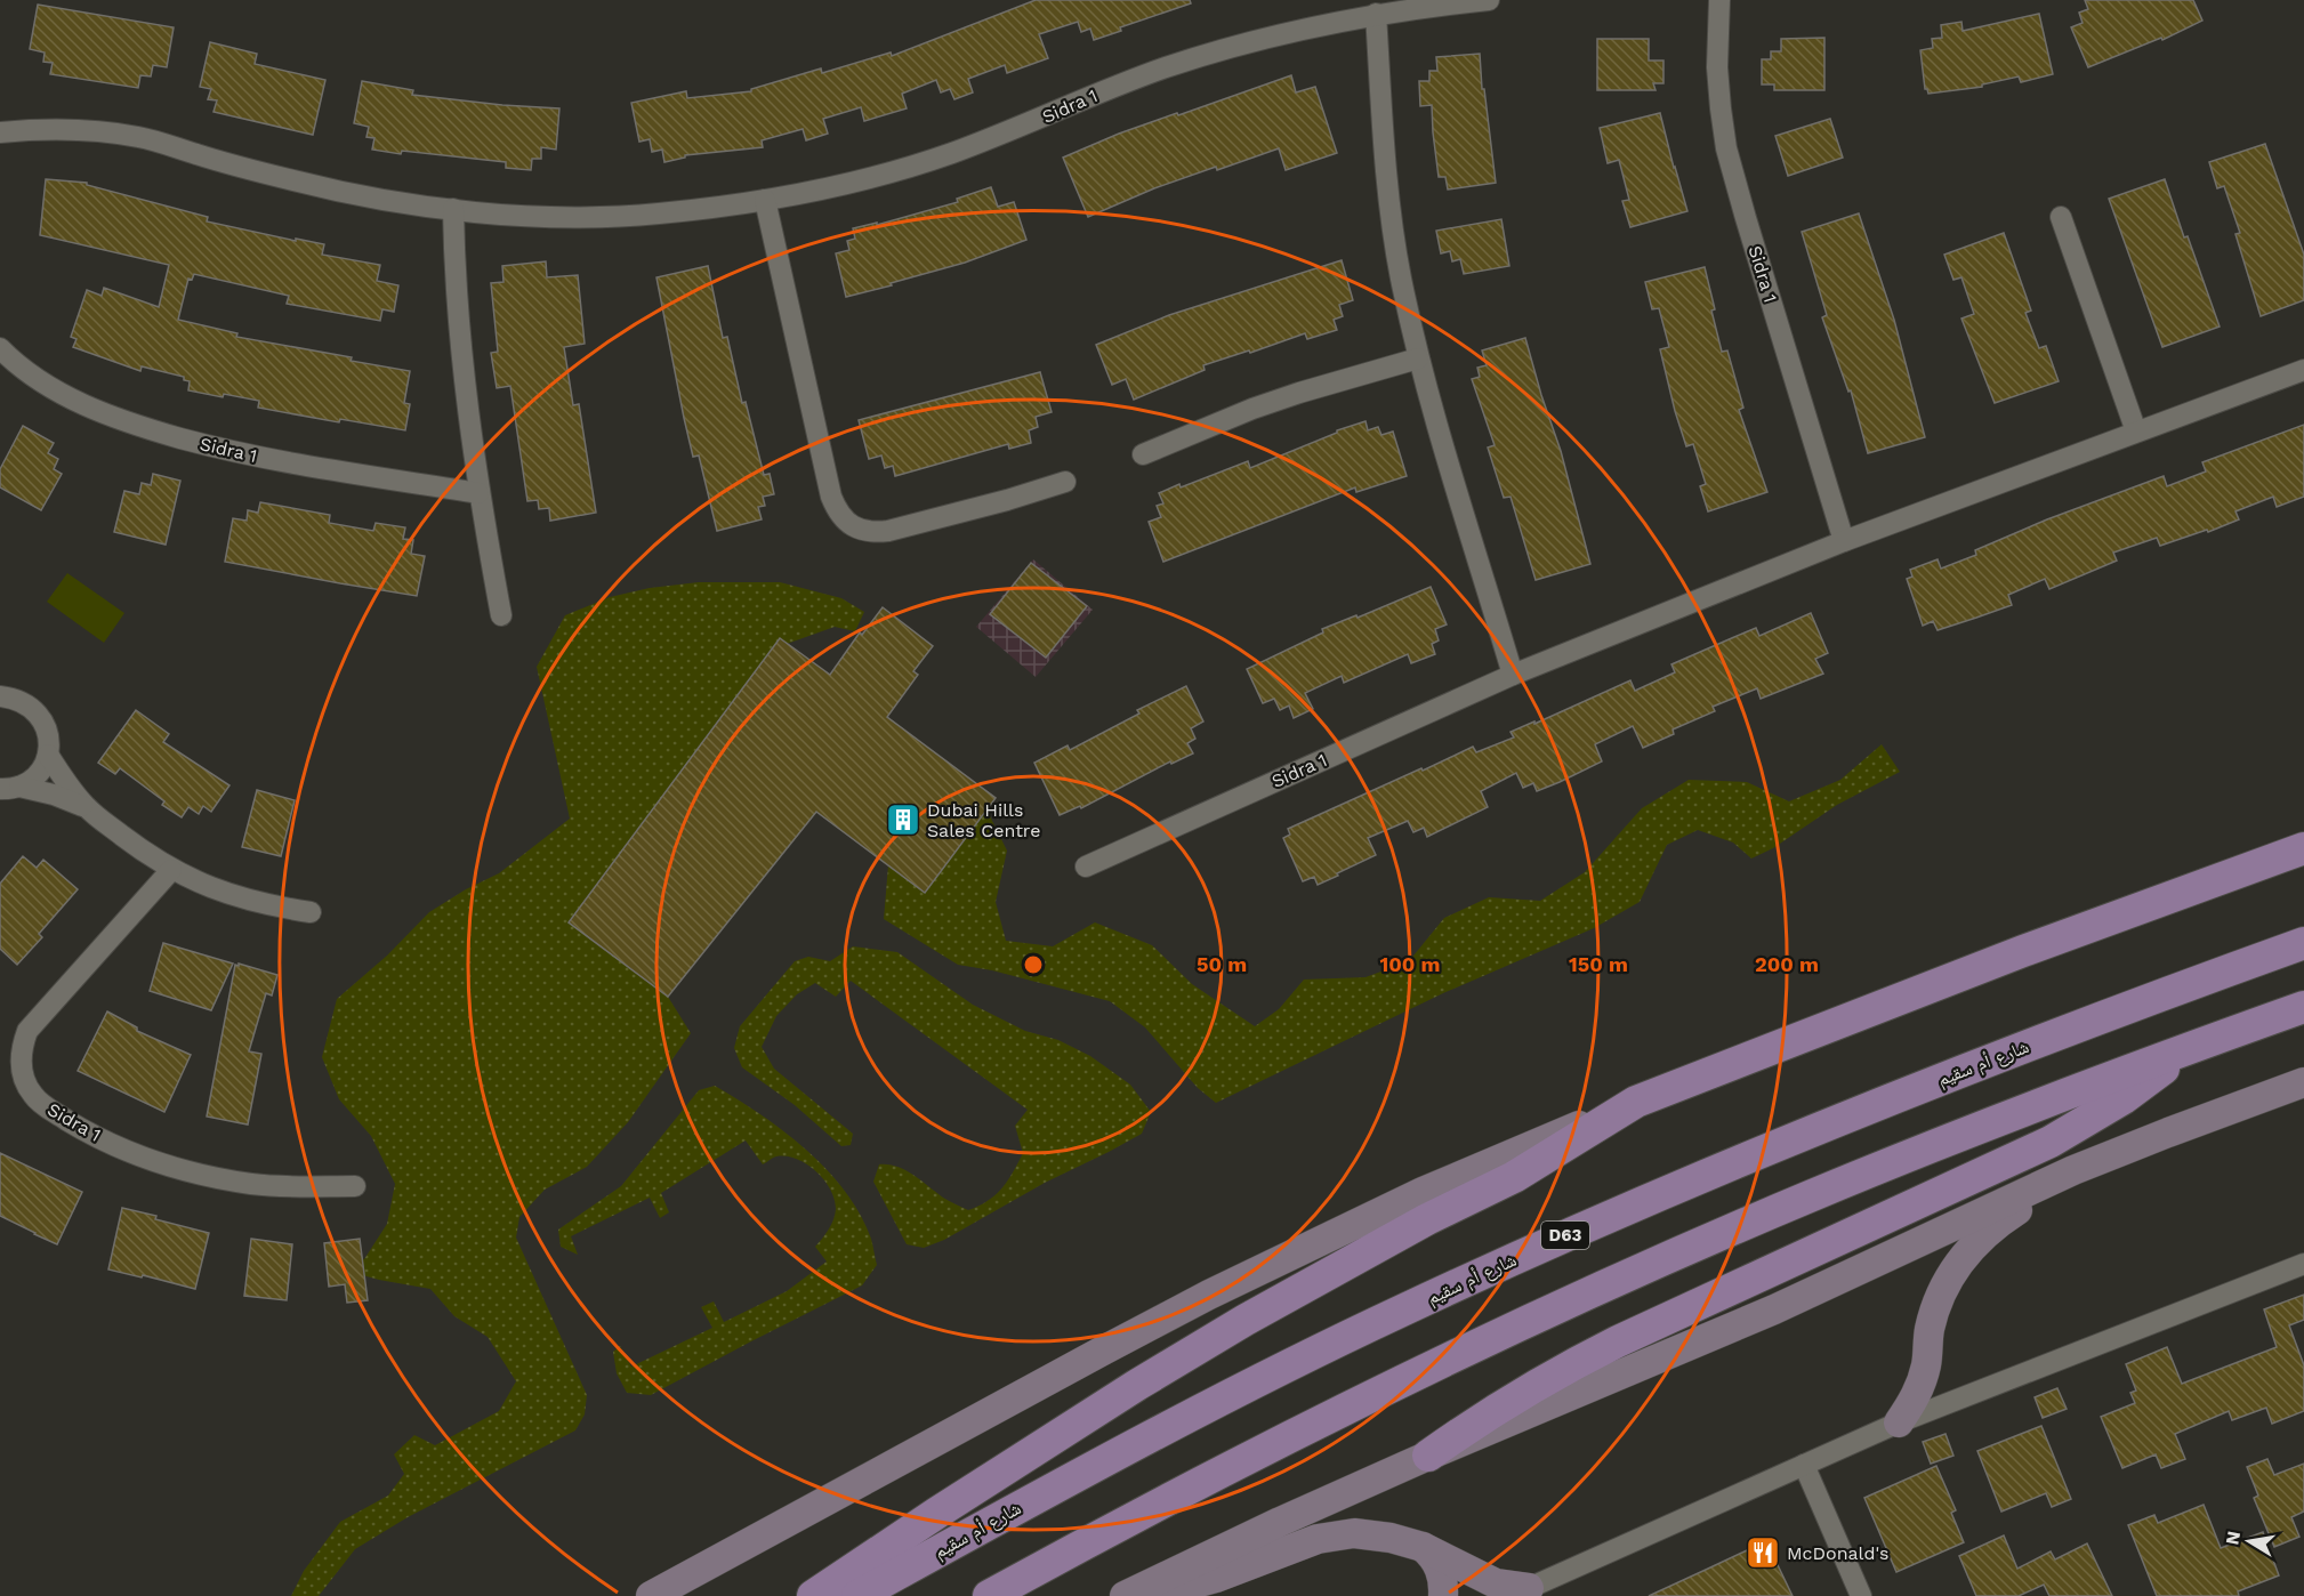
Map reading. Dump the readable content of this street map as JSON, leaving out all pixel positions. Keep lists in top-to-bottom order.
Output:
{
  "streets": {
    "main road": ["شارع أم سقيم", "D63"],
    "street": ["Sidra 1"]
  },
  "places": {
    "building": ["Dubai Hills Sales Centre"],
    "restaurant": ["McDonald's"]
  },
  "north": "left",
  "rings": [
    "50 m",
    "100 m",
    "150 m",
    "200 m"
  ]
}
